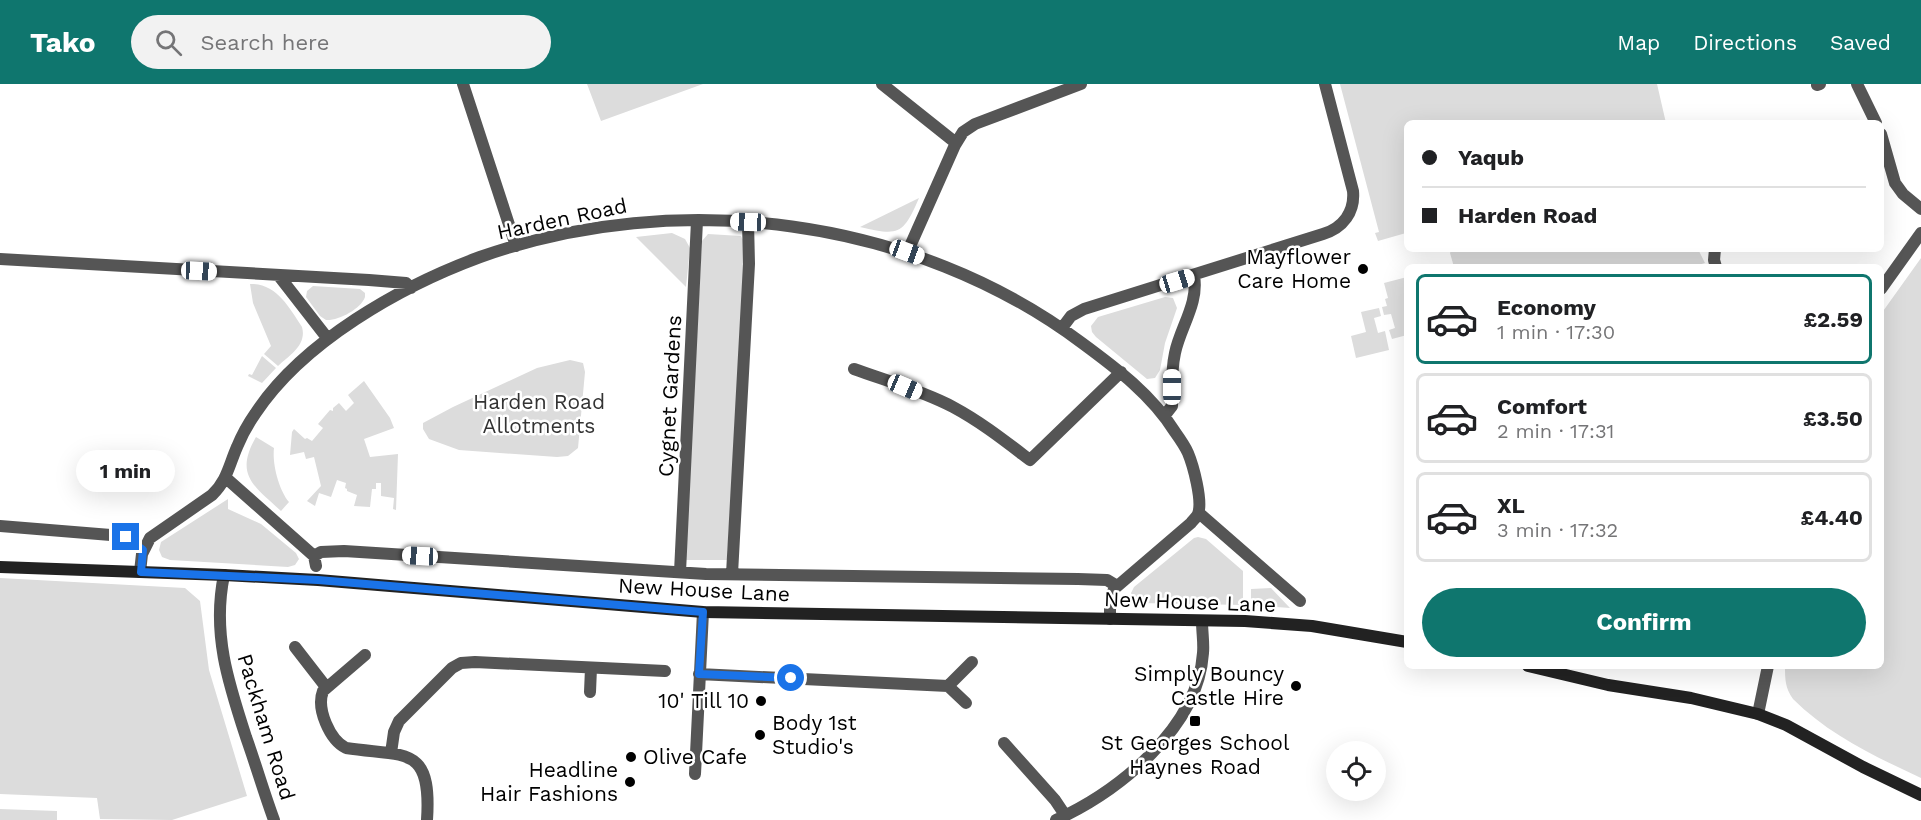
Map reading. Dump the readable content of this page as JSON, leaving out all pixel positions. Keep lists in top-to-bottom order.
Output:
{
  "streets": {
    "street": [
      "Harden Road",
      "Cygnet Gardens",
      "New House Lane",
      "Packham Road"
    ]
  },
  "crossings": [
    ["Harden Road", "Cygnet Gardens"],
    ["Harden Road", "New House Lane"],
    ["Cygnet Gardens", "New House Lane"],
    ["New House Lane", "Packham Road"]
  ],
  "parks": ["Harden Road Allotments"],
  "places": {
    "other": [
      "Mayflower Care Home",
      "Simply Bouncy Castle Hire",
      "10' Till 10",
      "Body 1st Studio's",
      "Olive Cafe",
      "Headline Hair Fashions"
    ],
    "transit": ["St Georges School Haynes Road"]
  },
  "page": {
    "header": "Tako",
    "search": "Search here",
    "nav": ["Map", "Directions", "Saved"],
    "banner": ["Yaqub", "Harden Road"],
    "list": [
      {
        "name": "Economy",
        "note": "1 min · 17:30",
        "value": "£2.59"
      },
      {
        "name": "Comfort",
        "note": "2 min · 17:31",
        "value": "£3.50"
      },
      {
        "name": "XL",
        "note": "3 min · 17:32",
        "value": "£4.40"
      }
    ],
    "bubble": "1 min",
    "buttons": "Confirm"
  }
}
